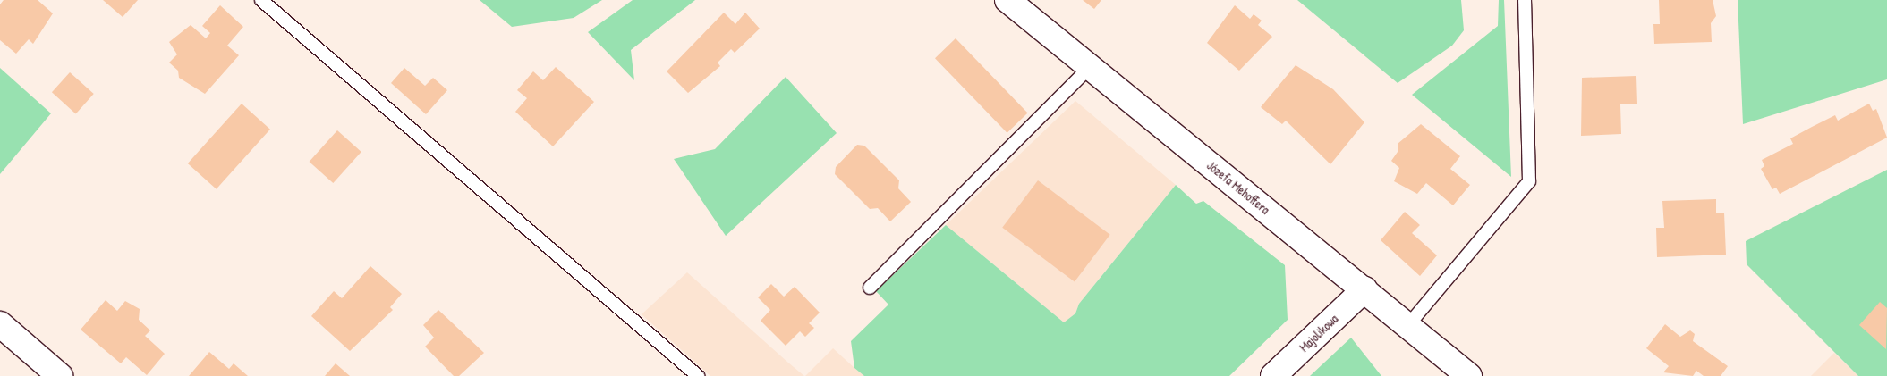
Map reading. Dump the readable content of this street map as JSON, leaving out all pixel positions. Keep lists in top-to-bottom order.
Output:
{
  "streets": {
    "street": ["Józefa Mehoffera", "Majolikowa"]
  },
  "crossings": [
    ["Józefa Mehoffera", "Majolikowa"]
  ]
}
